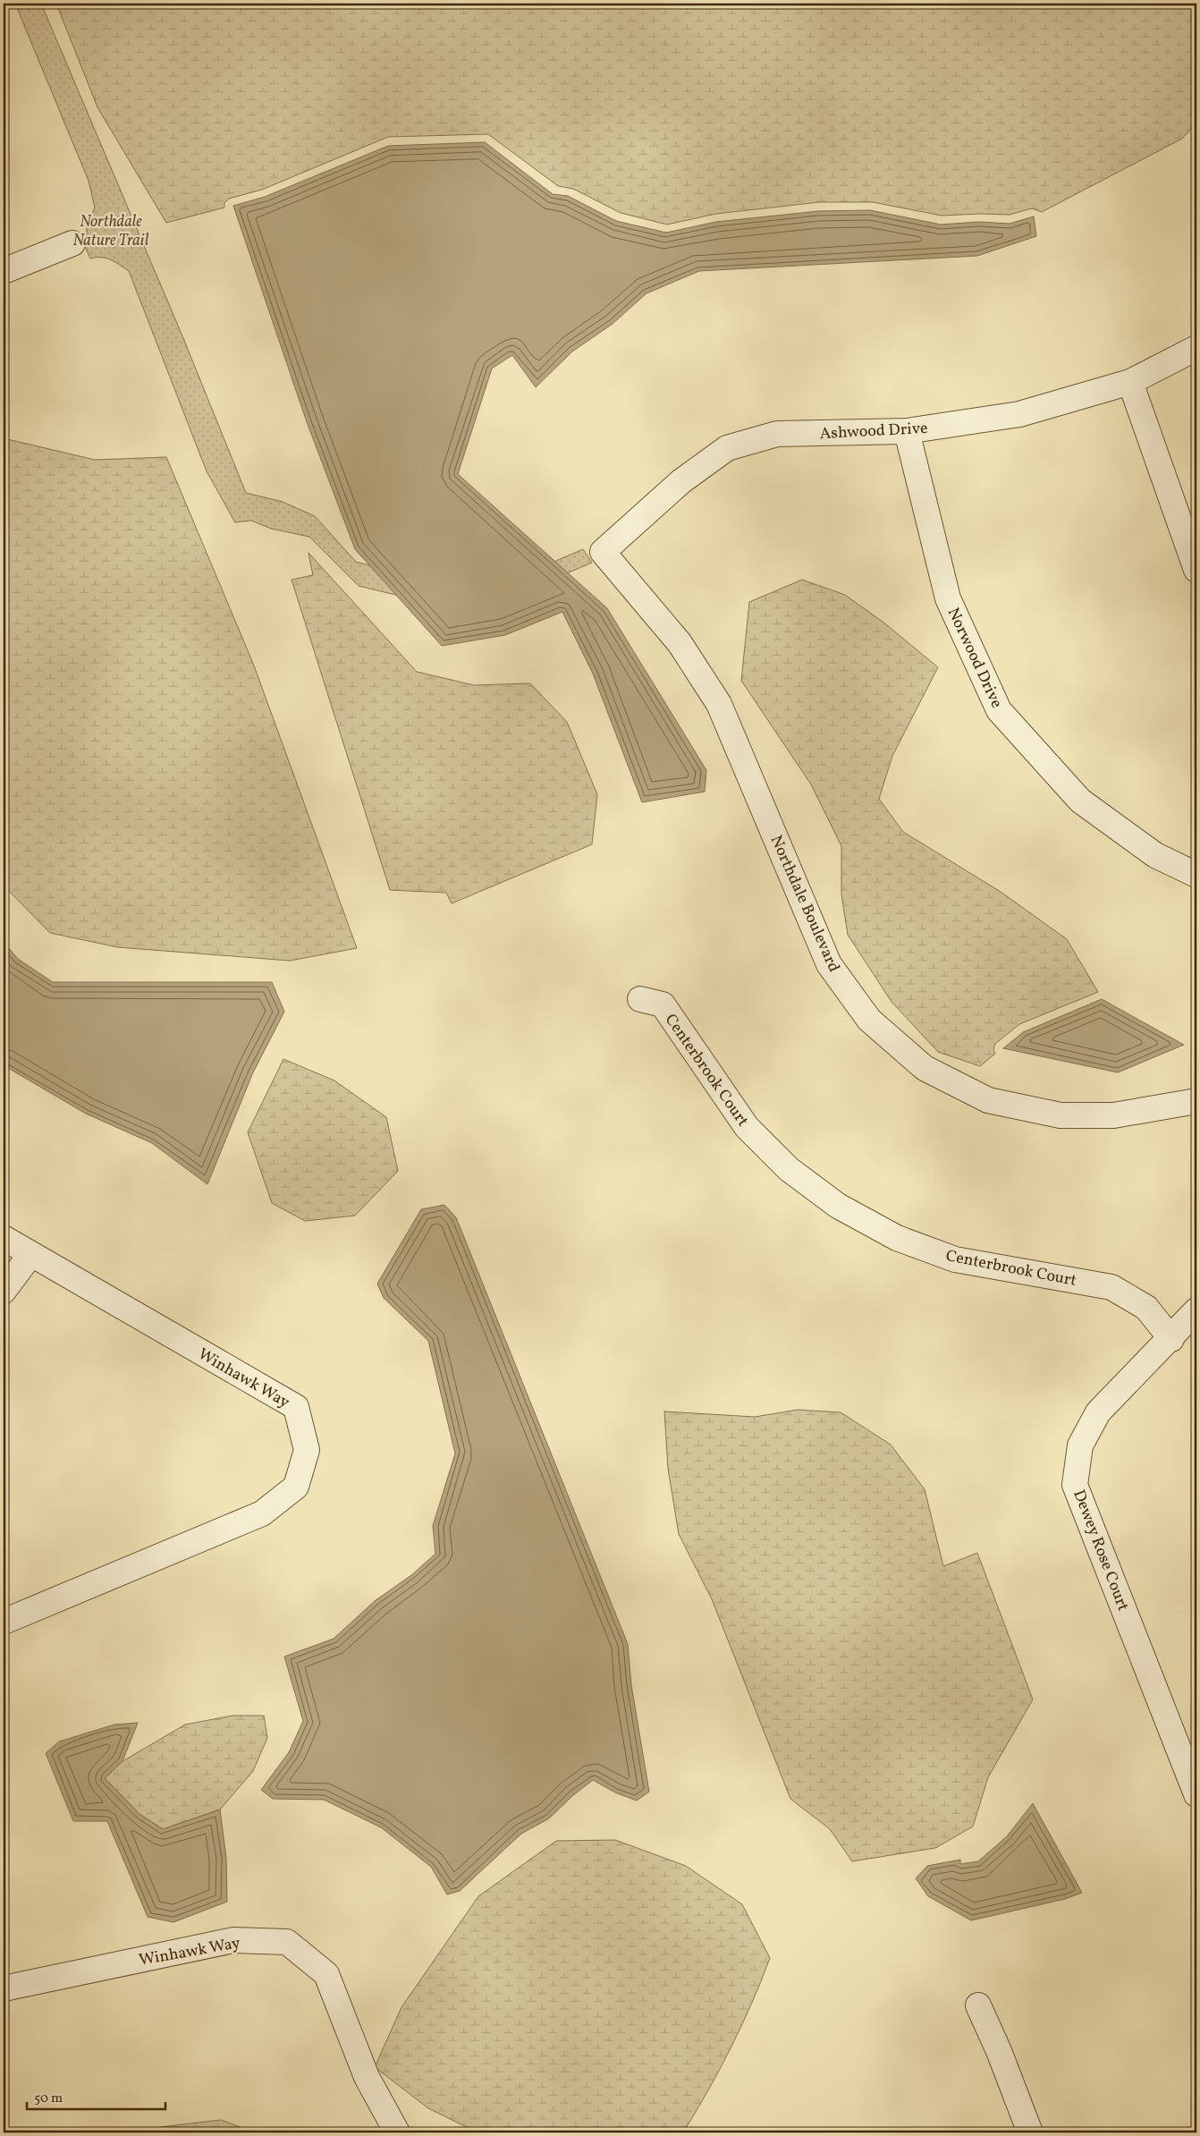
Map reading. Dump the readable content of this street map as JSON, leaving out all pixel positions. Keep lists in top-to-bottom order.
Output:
{
  "streets": {
    "street": [
      "Ashwood Drive",
      "Norwood Drive",
      "Northdale Boulevard",
      "Centerbrook Court",
      "Winhawk Way",
      "Dewey Rose Court"
    ]
  },
  "crossings": [
    ["Ashwood Drive", "Norwood Drive"],
    ["Ashwood Drive", "Northdale Boulevard"],
    ["Centerbrook Court", "Dewey Rose Court"]
  ],
  "parks": ["Northdale Nature Trail"],
  "scale_bar": "50 m"
}
